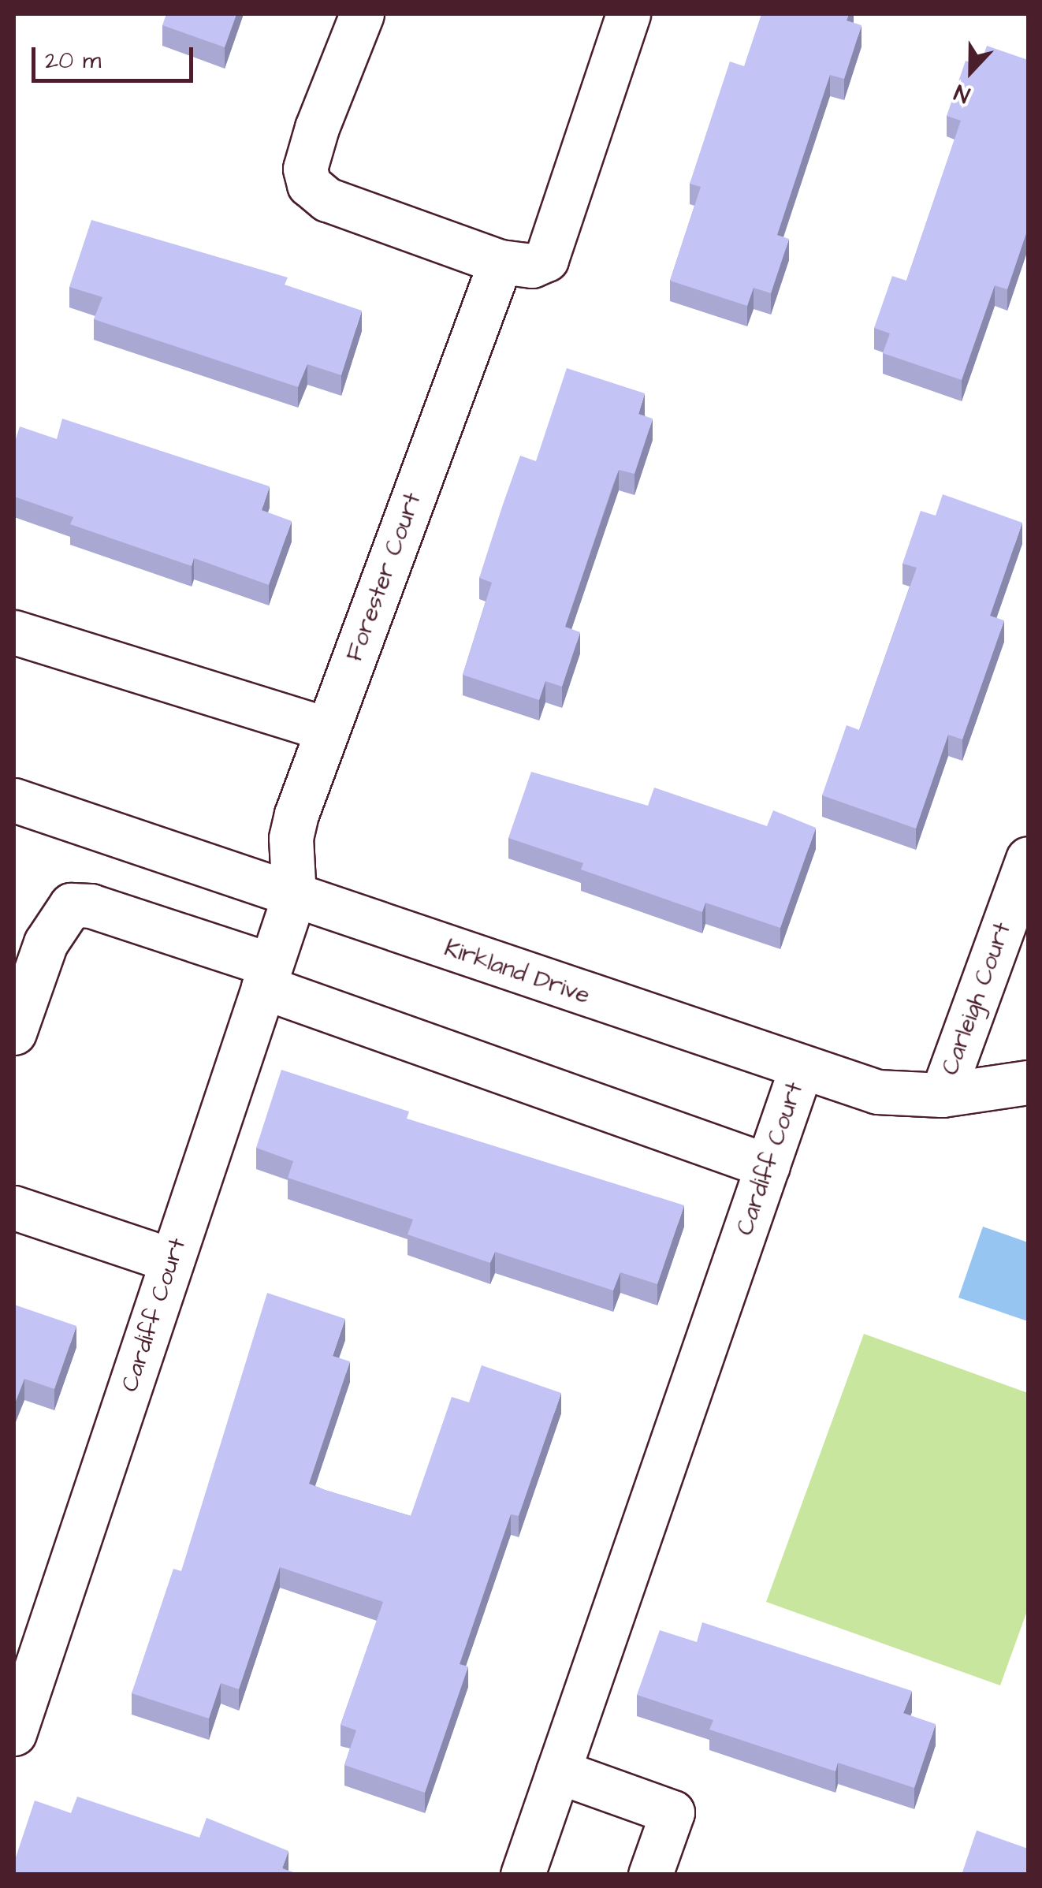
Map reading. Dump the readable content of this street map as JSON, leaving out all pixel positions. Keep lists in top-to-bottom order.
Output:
{
  "streets": {
    "street": [
      "Forester Court",
      "Kirkland Drive",
      "Carleigh Court",
      "Cardiff Court"
    ]
  },
  "crossings": [
    ["Forester Court", "Kirkland Drive"],
    ["Forester Court", "Cardiff Court"],
    ["Kirkland Drive", "Carleigh Court"],
    ["Kirkland Drive", "Cardiff Court"]
  ],
  "scale_bar": "20 m",
  "north": "bottom"
}
